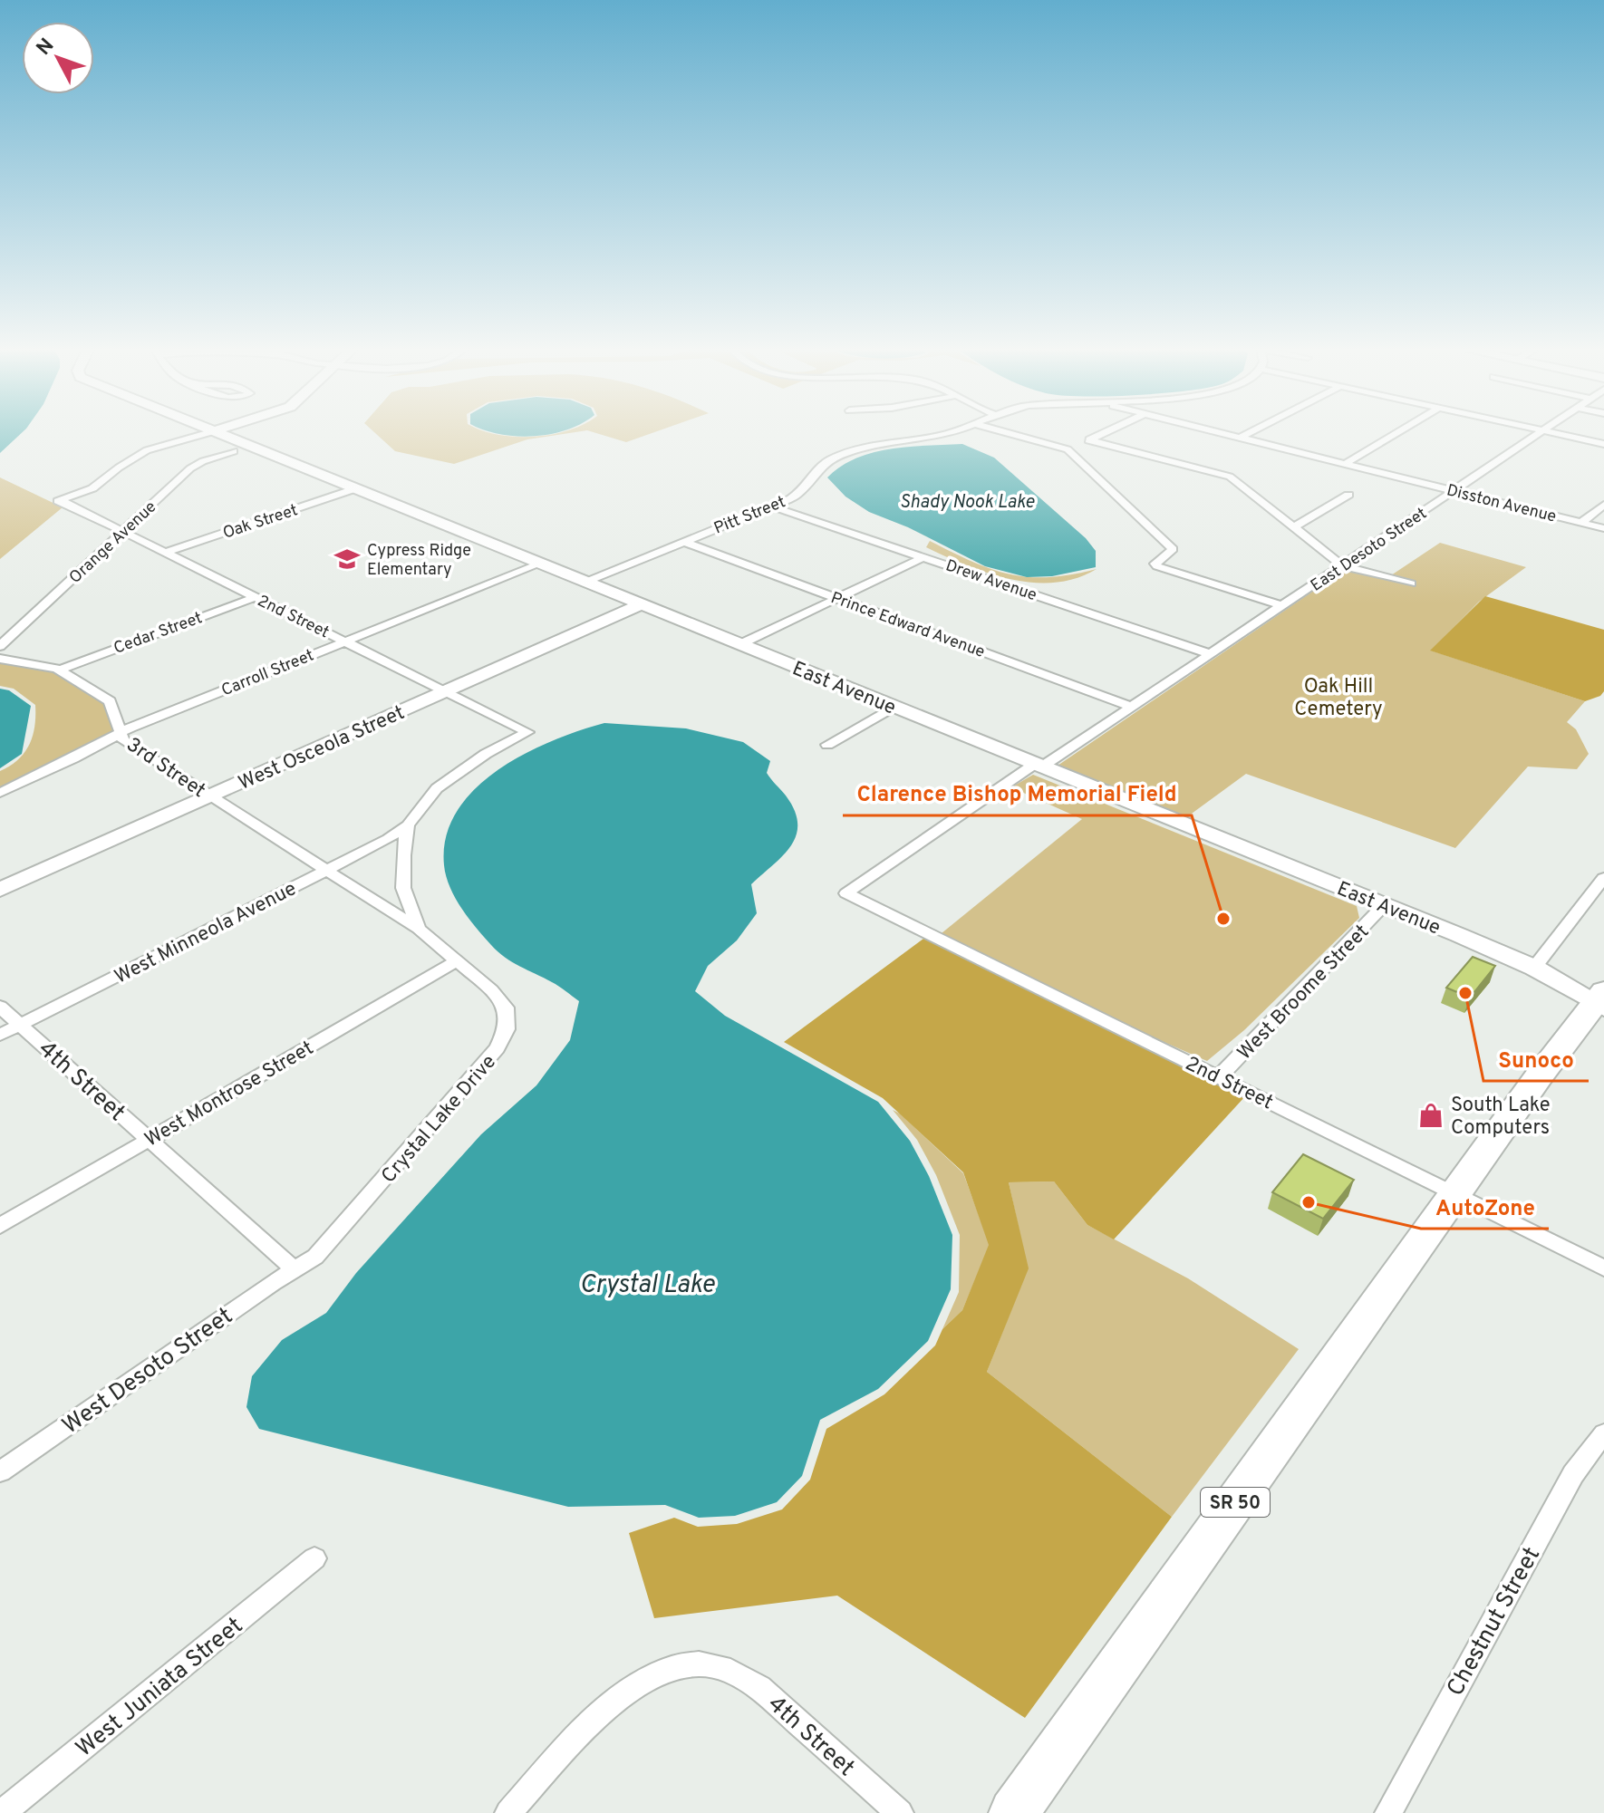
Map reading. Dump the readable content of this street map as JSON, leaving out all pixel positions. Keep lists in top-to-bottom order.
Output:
{
  "streets": {
    "highway": ["SR 50"],
    "street": [
      "Disston Avenue",
      "Pitt Street",
      "Oak Street",
      "Orange Avenue",
      "East Desoto Street",
      "Drew Avenue",
      "2nd Street",
      "Prince Edward Avenue",
      "Cedar Street",
      "Carroll Street",
      "East Avenue",
      "West Osceola Street",
      "3rd Street",
      "West Minneola Avenue",
      "West Broome Street",
      "4th Street",
      "West Montrose Street",
      "Crystal Lake Drive",
      "West Desoto Street",
      "Chestnut Street",
      "West Juniata Street"
    ]
  },
  "crossings": [
    ["Disston Avenue", "East Desoto Street"],
    ["Pitt Street", "Drew Avenue"],
    ["Pitt Street", "Prince Edward Avenue"],
    ["Pitt Street", "East Avenue"],
    ["Oak Street", "2nd Street"],
    ["Oak Street", "East Avenue"],
    ["Orange Avenue", "2nd Street"],
    ["East Desoto Street", "Drew Avenue"],
    ["East Desoto Street", "2nd Street"],
    ["East Desoto Street", "Prince Edward Avenue"],
    ["East Desoto Street", "East Avenue"],
    ["2nd Street", "Cedar Street"],
    ["2nd Street", "Carroll Street"],
    ["2nd Street", "East Avenue"],
    ["2nd Street", "West Osceola Street"],
    ["2nd Street", "West Minneola Avenue"],
    ["2nd Street", "West Broome Street"],
    ["2nd Street", "SR 50"],
    ["Cedar Street", "3rd Street"],
    ["Carroll Street", "East Avenue"],
    ["Carroll Street", "3rd Street"],
    ["East Avenue", "West Osceola Street"],
    ["East Avenue", "West Broome Street"],
    ["East Avenue", "SR 50"],
    ["West Osceola Street", "3rd Street"],
    ["3rd Street", "West Minneola Avenue"],
    ["3rd Street", "Crystal Lake Drive"],
    ["West Minneola Avenue", "4th Street"],
    ["4th Street", "West Montrose Street"],
    ["4th Street", "Crystal Lake Drive"],
    ["4th Street", "West Desoto Street"],
    ["West Montrose Street", "Crystal Lake Drive"],
    ["Crystal Lake Drive", "West Desoto Street"]
  ],
  "water": ["Shady Nook Lake", "Crystal Lake"],
  "parks": ["Oak Hill Cemetery"],
  "places": {
    "school or university": ["Cypress Ridge Elementary"],
    "other": ["Clarence Bishop Memorial Field", "Sunoco", "AutoZone"],
    "shop": ["South Lake Computers"]
  },
  "north": "top left"
}
